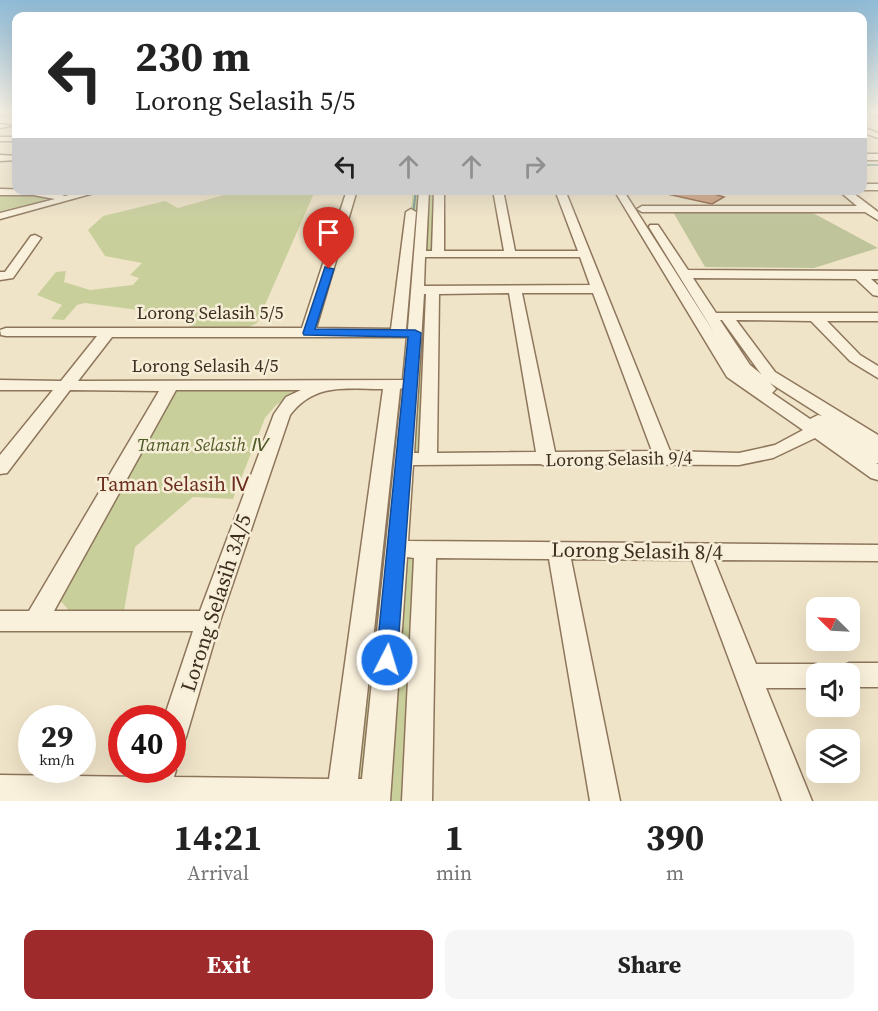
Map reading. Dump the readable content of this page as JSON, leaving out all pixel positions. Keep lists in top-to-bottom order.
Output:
{
  "streets": {
    "street": [
      "Lorong Selasih 5/5",
      "Lorong Selasih 4/5",
      "Lorong Selasih 9/4",
      "Lorong Selasih 8/4",
      "Lorong Selasih 3A/5"
    ]
  },
  "crossings": [
    ["Lorong Selasih 4/5", "Lorong Selasih 3A/5"]
  ],
  "districts": ["Taman Selasih Ⅳ"],
  "parks": ["Taman Selasih Ⅳ"],
  "north": "top left",
  "page": {
    "turn": ["230 m", "Lorong Selasih 5/5"],
    "speed": "29 km/h",
    "limit": "40",
    "eta": [
      "14:21",
      "Arrival",
      "1",
      "min",
      "390",
      "m"
    ],
    "buttons": ["Exit", "Share"]
  }
}
